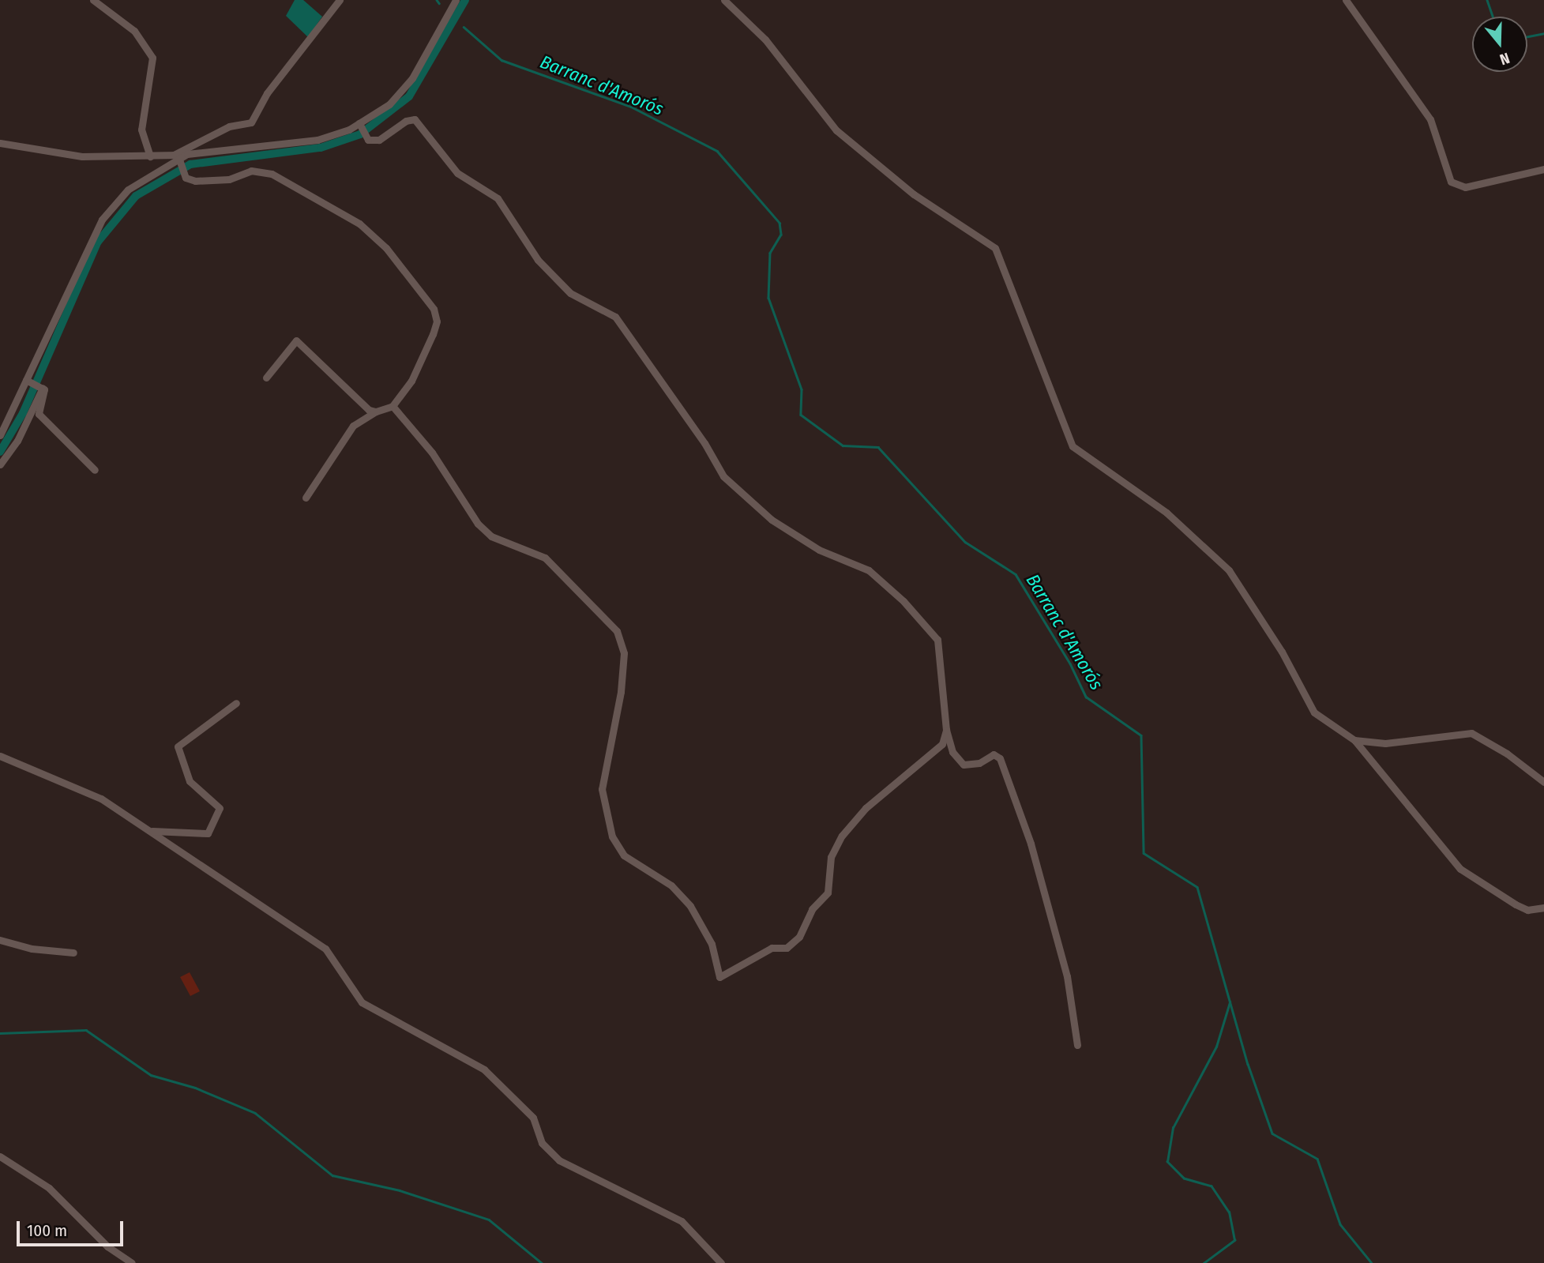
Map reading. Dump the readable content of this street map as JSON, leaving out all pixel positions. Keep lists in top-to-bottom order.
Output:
{
  "water": ["Barranc d'Amorós"],
  "scale_bar": "100 m",
  "north": "bottom"
}
